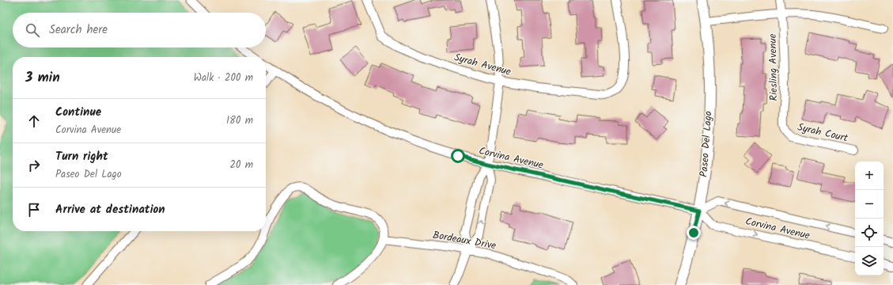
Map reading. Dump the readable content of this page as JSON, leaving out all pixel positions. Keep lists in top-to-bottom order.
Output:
{
  "streets": {
    "street": [
      "Syrah Avenue",
      "Riesling Avenue",
      "Syrah Court",
      "Paseo Del Lago",
      "Corvina Avenue",
      "Bordeaux Drive"
    ]
  },
  "crossings": [
    ["Riesling Avenue", "Syrah Court"],
    ["Paseo Del Lago", "Corvina Avenue"]
  ],
  "page": {
    "search": "Search here",
    "heading": ["3 min", "Walk · 200 m"],
    "list": [
      ["Continue", "Corvina Avenue", "180 m"],
      ["Turn right", "Paseo Del Lago", "20 m"],
      "Arrive at destination"
    ],
    "map_buttons": ["+", "−"]
  }
}
